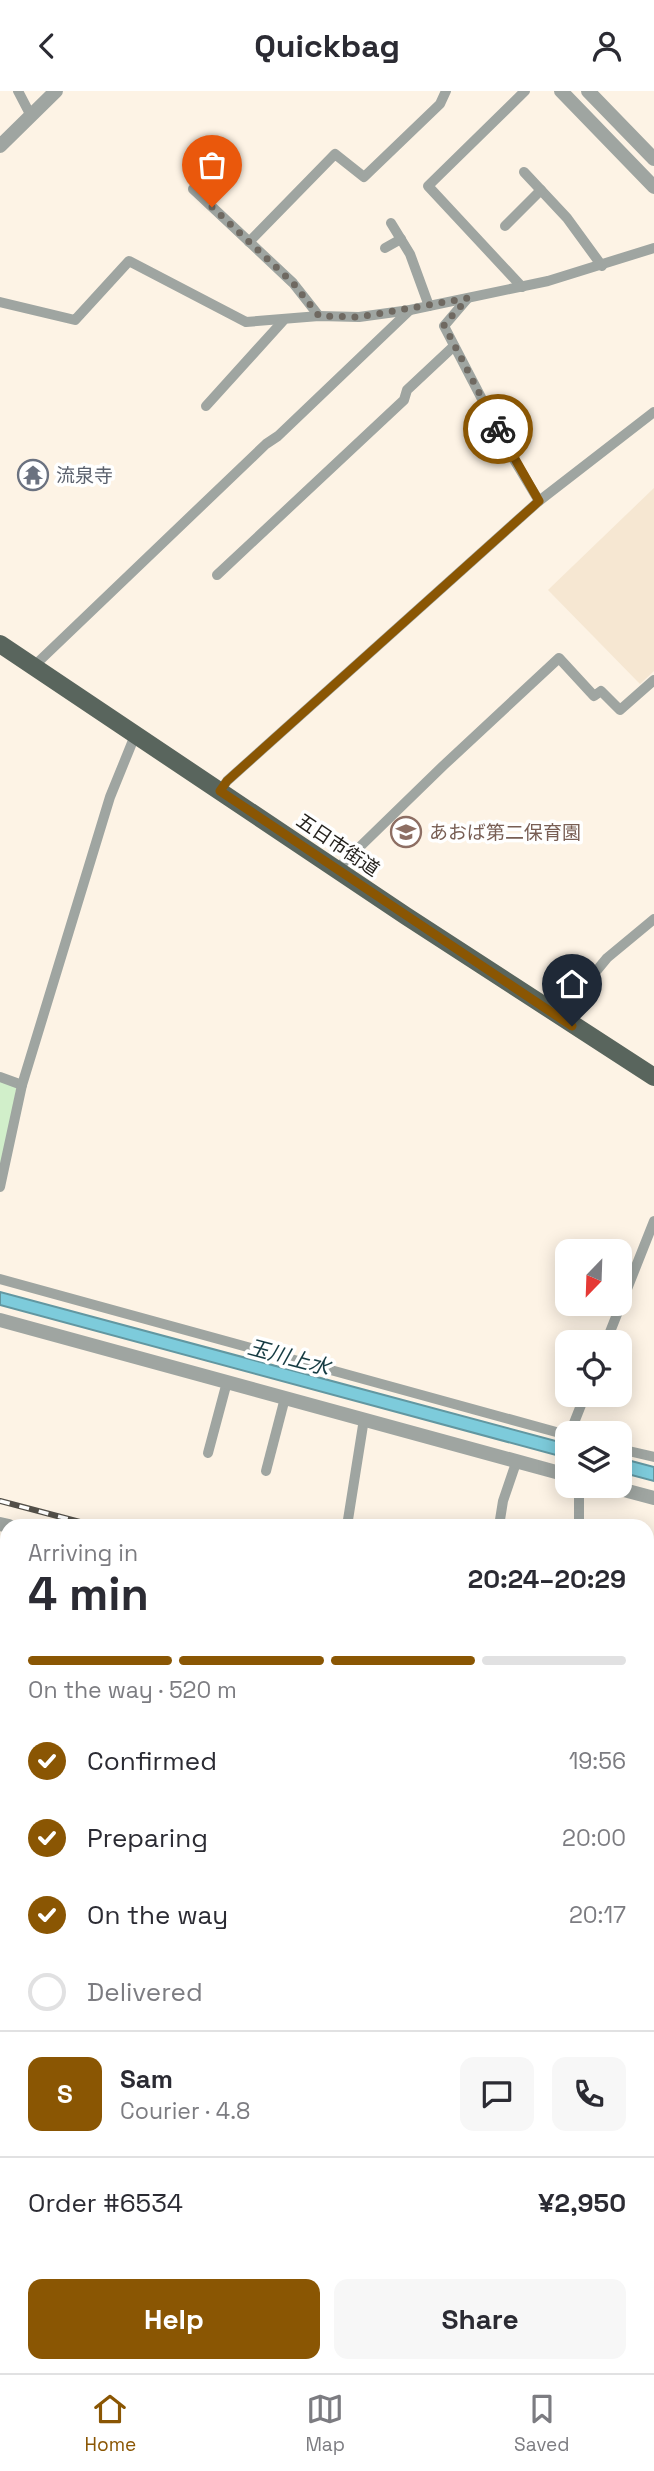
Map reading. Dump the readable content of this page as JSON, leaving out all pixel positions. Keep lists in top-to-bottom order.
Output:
{
  "streets": {
    "main road": ["五日市街道"]
  },
  "water": ["玉川上水"],
  "places": {
    "temple": ["流泉寺"],
    "school or university": ["あおば第二保育園"]
  },
  "north": "bottom left",
  "page": {
    "header": "Quickbag",
    "heading": ["4 min", "Arriving in", "20:24–20:29"],
    "panel": [
      "Sam",
      "Courier · 4.8",
      "Order #6534",
      "¥2,950"
    ],
    "bar": "On the way · 520 m",
    "list": [
      ["Confirmed", "19:56"],
      ["Preparing", "20:00"],
      ["On the way", "20:17"],
      "Delivered"
    ],
    "round": "S",
    "buttons": ["Help", "Share"],
    "tabs": ["Home", "Map", "Saved"]
  }
}
